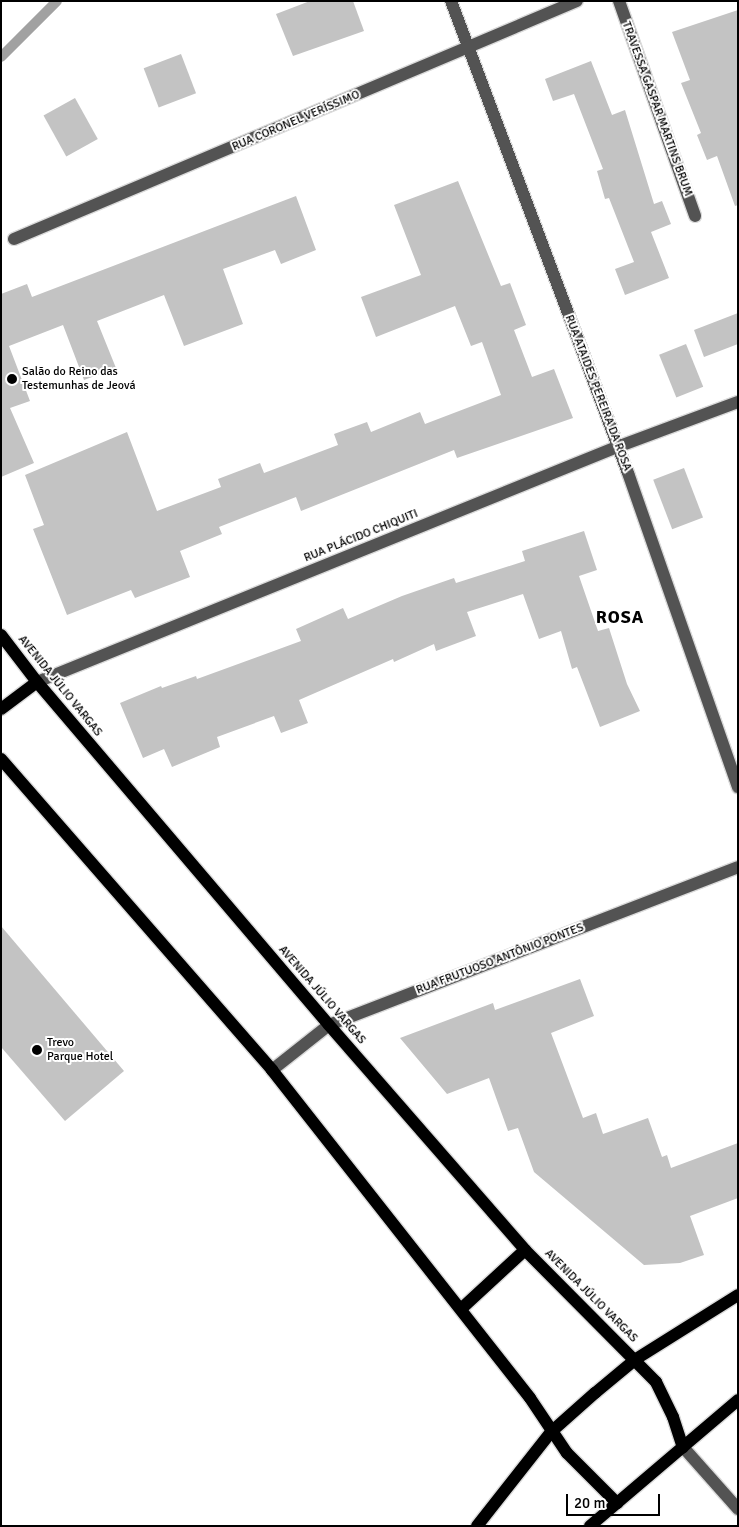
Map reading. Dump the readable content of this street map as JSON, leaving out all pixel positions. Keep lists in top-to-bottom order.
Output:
{
  "streets": {
    "main road": ["RUA PLÁCIDO CHIQUITI", "AVENIDA JÚLIO VARGAS"],
    "street": [
      "TRAVESSA GASPAR MARTINS BRUM",
      "RUA CORONEL VERÍSSIMO",
      "RUA ATAIDES PEREIRA DA ROSA",
      "RUA FRUTUOSO ANTÔNIO PONTES"
    ]
  },
  "crossings": [
    ["RUA CORONEL VERÍSSIMO", "RUA ATAIDES PEREIRA DA ROSA"],
    ["RUA ATAIDES PEREIRA DA ROSA", "RUA PLÁCIDO CHIQUITI"],
    ["RUA PLÁCIDO CHIQUITI", "AVENIDA JÚLIO VARGAS"],
    ["AVENIDA JÚLIO VARGAS", "RUA FRUTUOSO ANTÔNIO PONTES"]
  ],
  "districts": ["ROSA"],
  "places": ["Salão do Reino das Testemunhas de Jeová", "Trevo Parque Hotel"],
  "scale_bar": "20 m"
}
